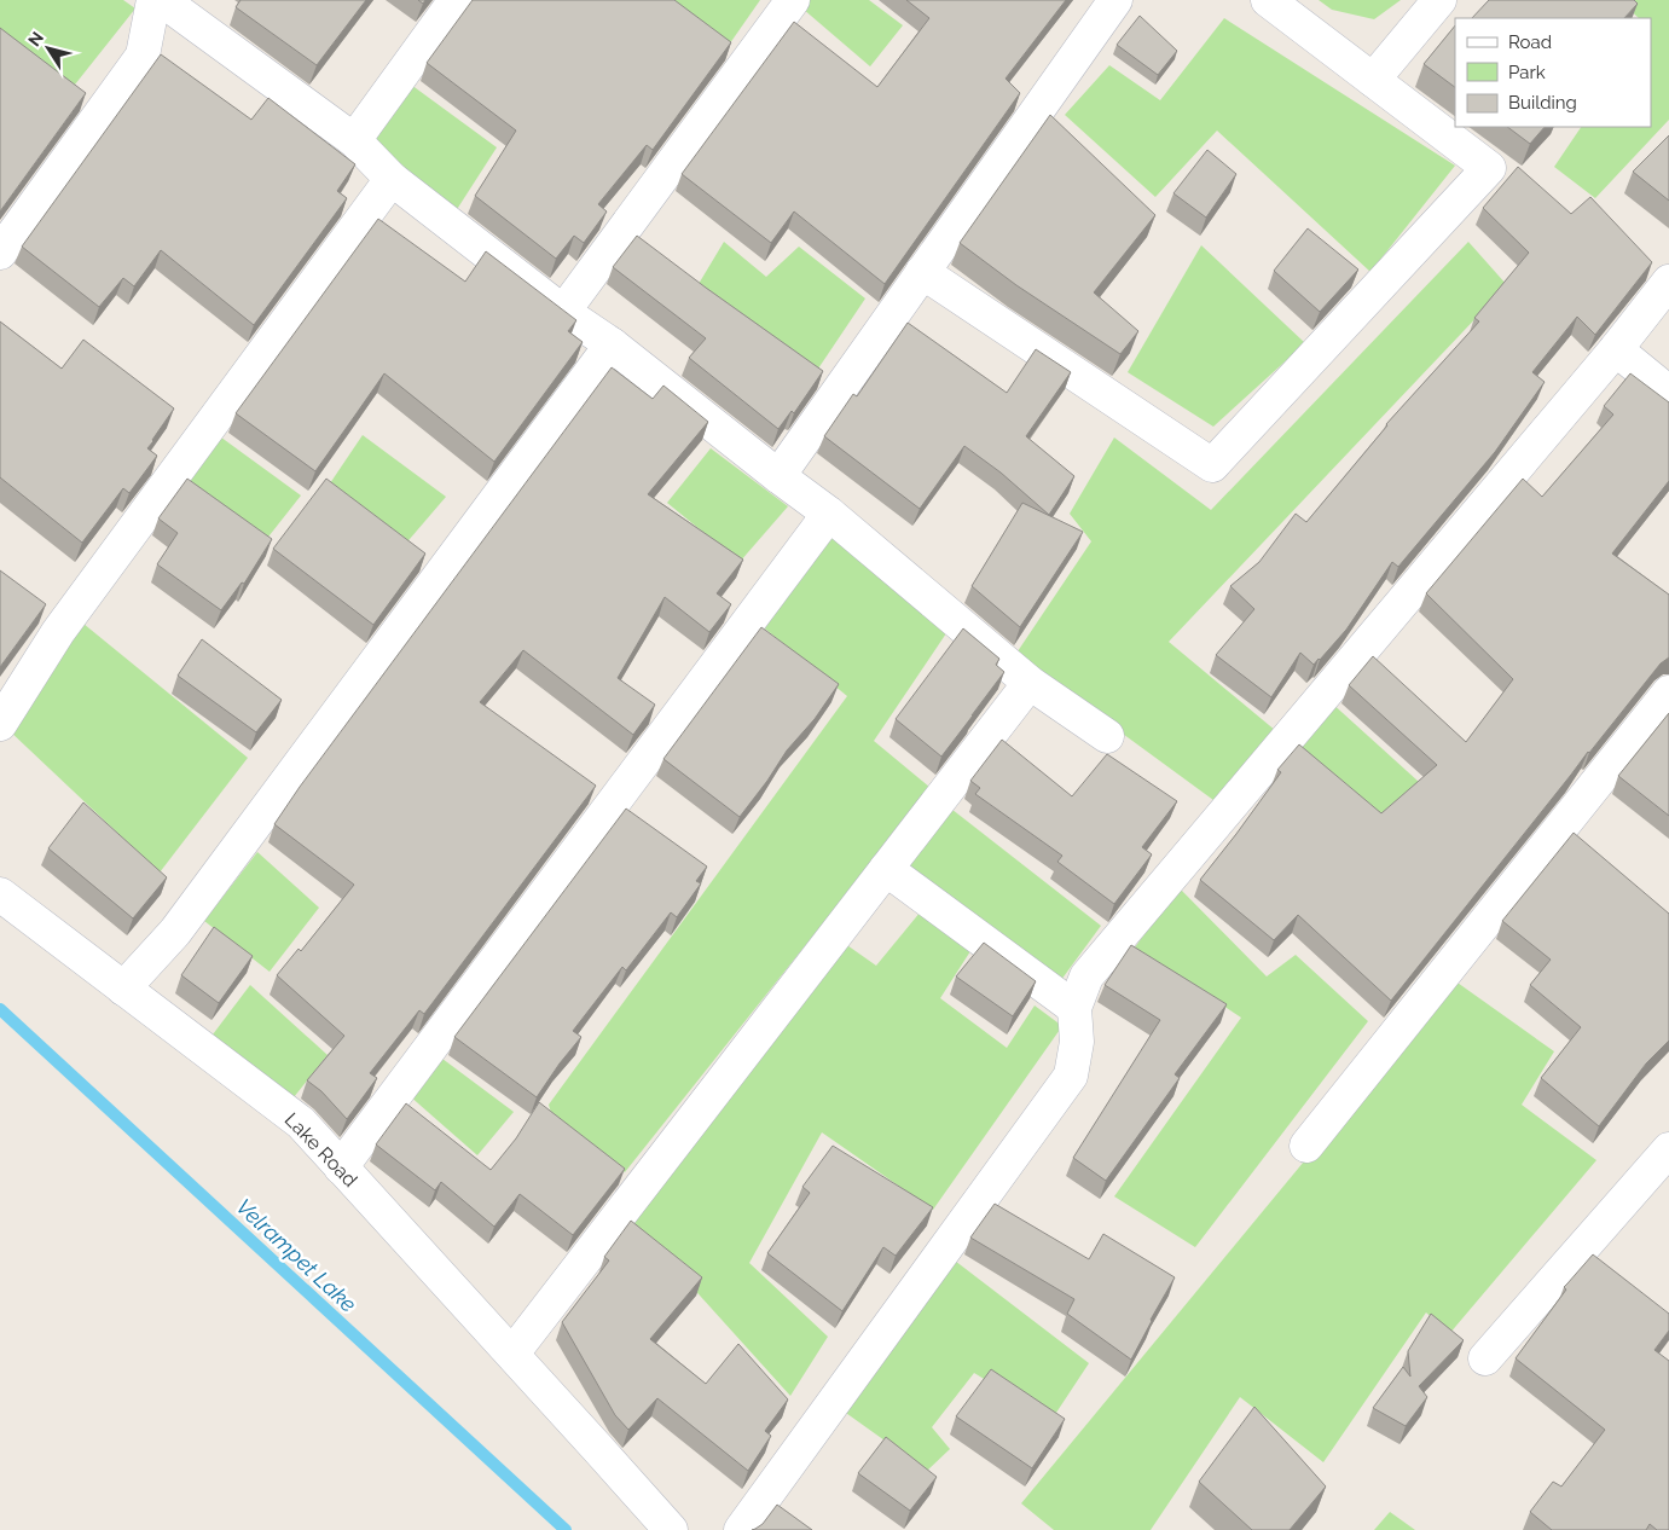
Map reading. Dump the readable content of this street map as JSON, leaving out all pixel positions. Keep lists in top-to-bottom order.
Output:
{
  "streets": {
    "street": ["Lake Road"]
  },
  "water": ["Velrampet Lake"],
  "legend": ["Road", "Park", "Building"],
  "north": "top left"
}
